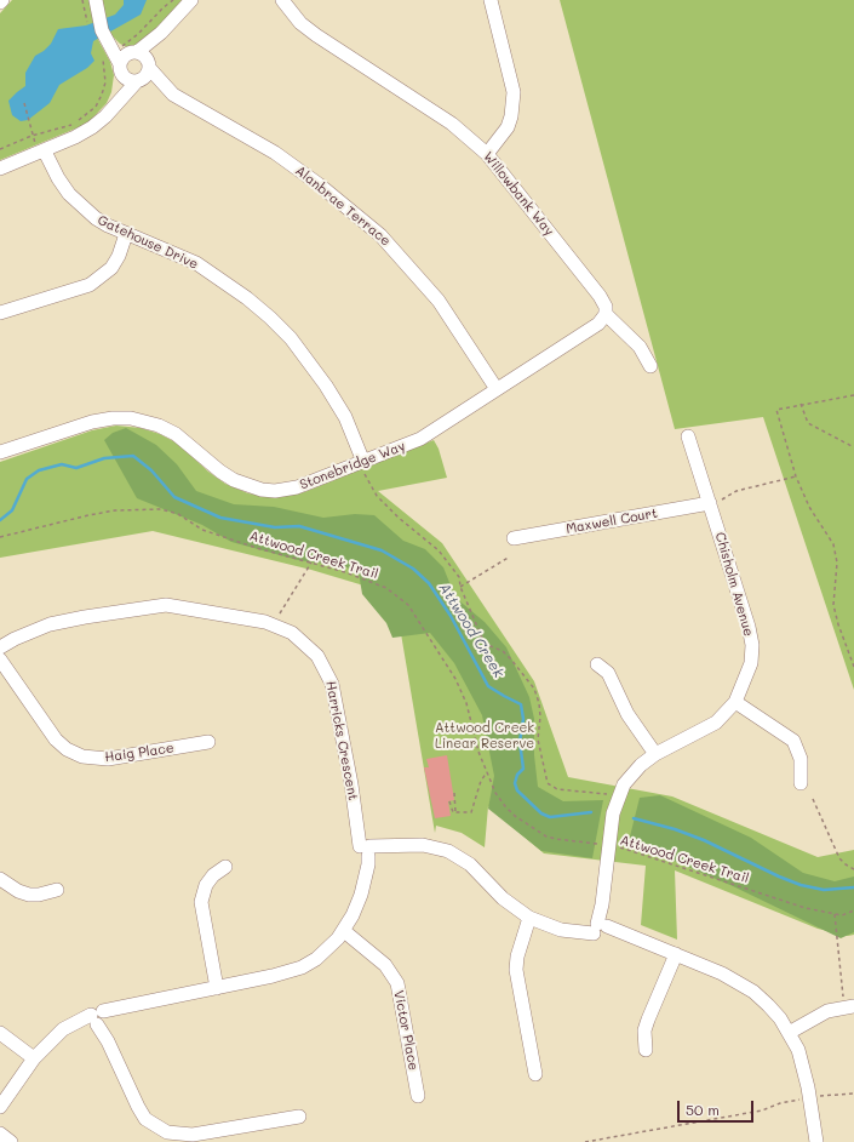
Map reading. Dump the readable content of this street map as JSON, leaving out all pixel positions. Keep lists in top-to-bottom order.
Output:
{
  "streets": {
    "street": [
      "Willowbank Way",
      "Alanbrae Terrace",
      "Gatehouse Drive",
      "Stonebridge Way",
      "Maxwell Court",
      "Chisholm Avenue",
      "Harricks Crescent",
      "Haig Place",
      "Victor Place"
    ],
    "path": ["Attwood Creek Trail"]
  },
  "crossings": [
    ["Willowbank Way", "Stonebridge Way"],
    ["Alanbrae Terrace", "Stonebridge Way"],
    ["Gatehouse Drive", "Stonebridge Way"],
    ["Maxwell Court", "Chisholm Avenue"],
    ["Attwood Creek Trail", "Chisholm Avenue"],
    ["Harricks Crescent", "Victor Place"]
  ],
  "water": ["Attwood Creek"],
  "parks": ["Attwood Creek Linear Reserve"],
  "scale_bar": "50 m"
}
